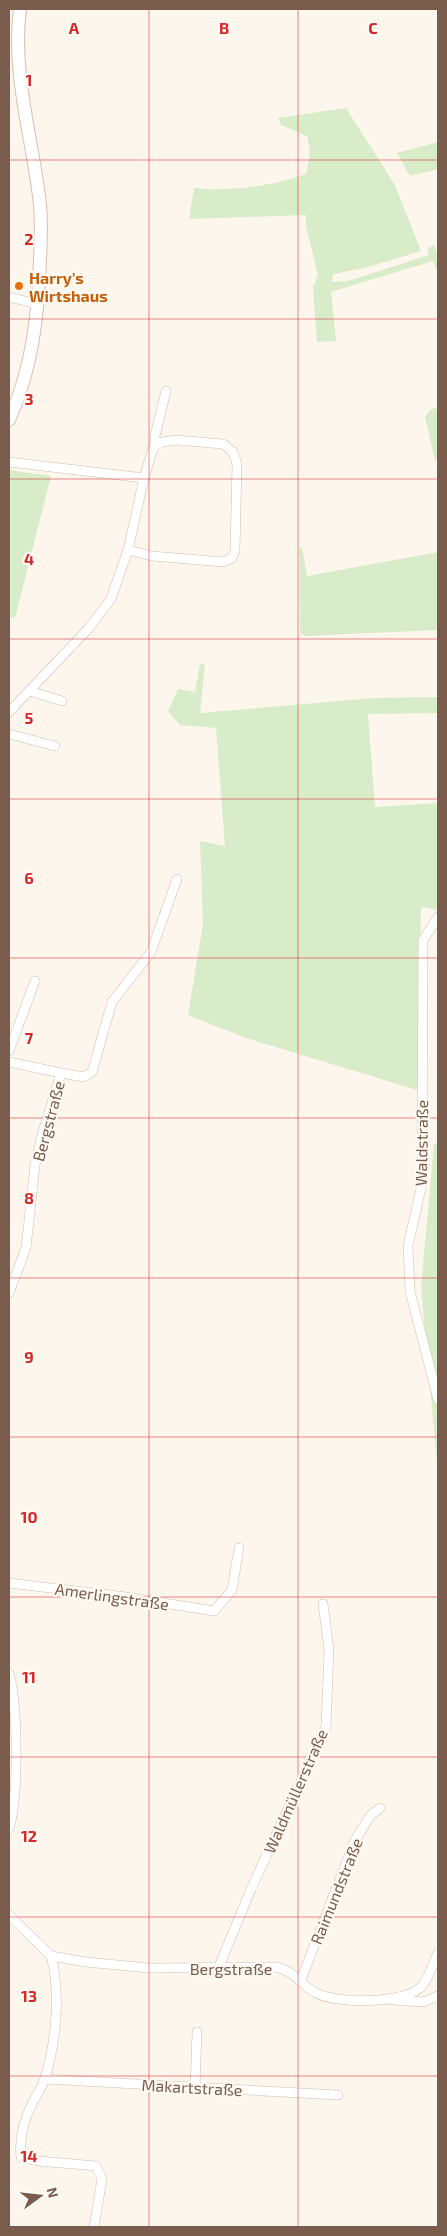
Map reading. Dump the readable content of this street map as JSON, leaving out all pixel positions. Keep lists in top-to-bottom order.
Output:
{
  "streets": {
    "street": [
      "Bergstraße",
      "Waldstraße",
      "Amerlingstraße",
      "Waldmüllerstraße",
      "Raimundstraße",
      "Makartstraße"
    ]
  },
  "crossings": [
    ["Bergstraße", "Waldmüllerstraße"],
    ["Bergstraße", "Raimundstraße"]
  ],
  "places": ["Harry's Wirtshaus"],
  "north": "right",
  "grid": {
    "columns": ["A", "B", "C"],
    "rows": [
      "1",
      "2",
      "3",
      "4",
      "5",
      "6",
      "7",
      "8",
      "9",
      "10",
      "11",
      "12",
      "13",
      "14"
    ]
  }
}
